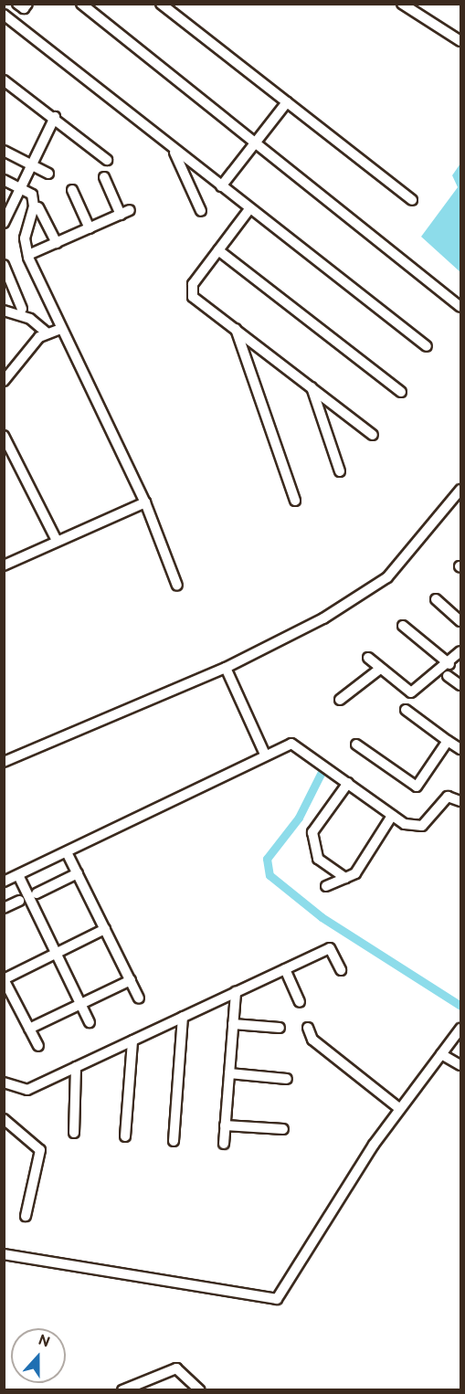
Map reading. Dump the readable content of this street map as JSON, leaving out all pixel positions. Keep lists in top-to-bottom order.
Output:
{
  "north": "top"
}
